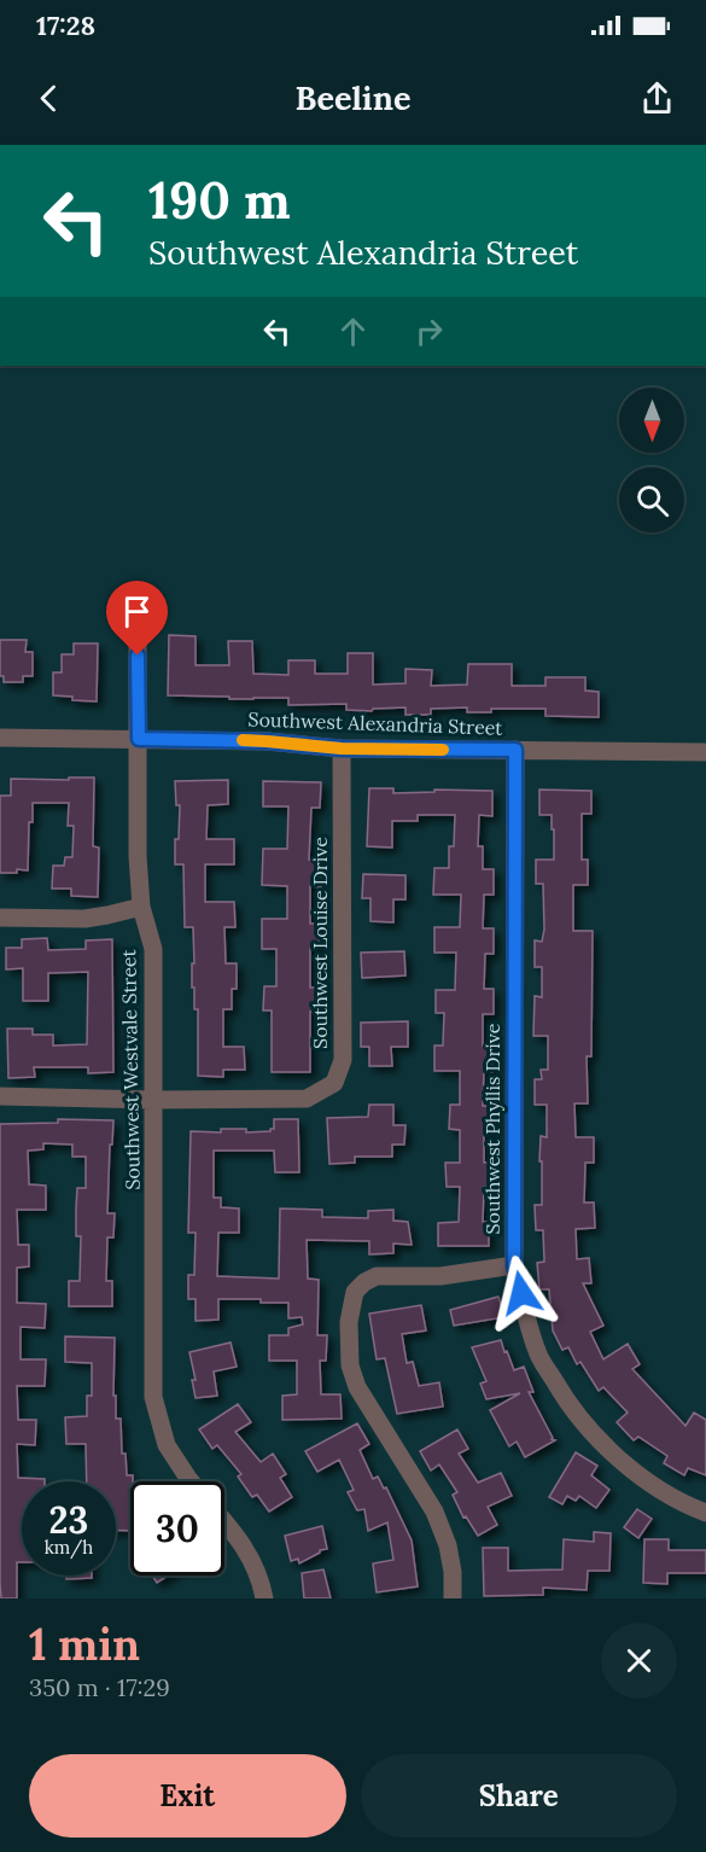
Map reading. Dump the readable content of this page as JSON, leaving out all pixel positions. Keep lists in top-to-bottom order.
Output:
{
  "streets": {
    "street": [
      "Southwest Alexandria Street",
      "Southwest Louise Drive",
      "Southwest Westvale Street",
      "Southwest Phyllis Drive"
    ]
  },
  "crossings": [
    ["Southwest Alexandria Street", "Southwest Louise Drive"],
    ["Southwest Alexandria Street", "Southwest Westvale Street"],
    ["Southwest Alexandria Street", "Southwest Phyllis Drive"],
    ["Southwest Louise Drive", "Southwest Westvale Street"]
  ],
  "north": "bottom",
  "page": {
    "status": "17:28",
    "header": "Beeline",
    "turn": ["190 m", "Southwest Alexandria Street"],
    "speed": "23 km/h",
    "limit": "30",
    "heading": ["1 min", "350 m · 17:29"],
    "buttons": ["Exit", "Share"]
  }
}
